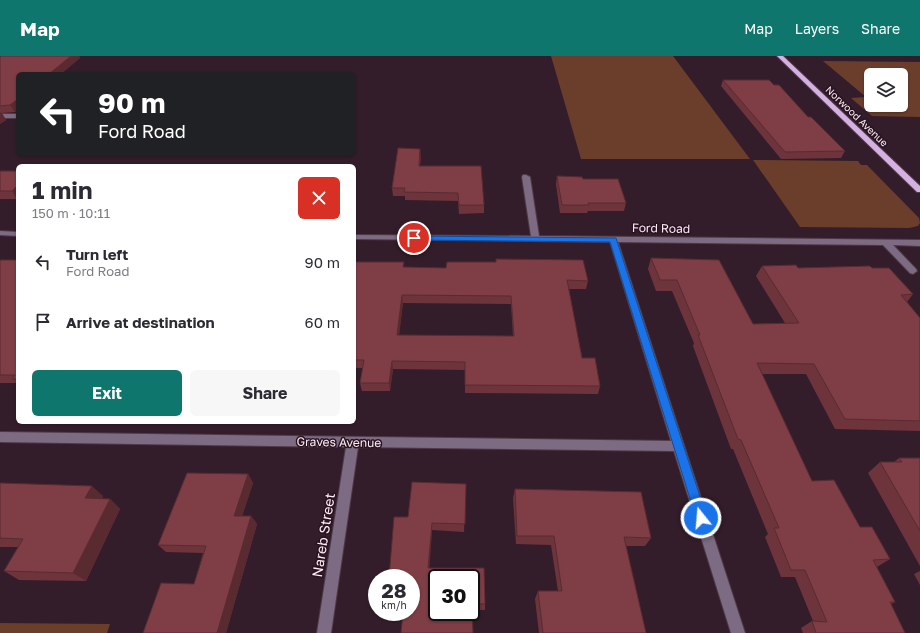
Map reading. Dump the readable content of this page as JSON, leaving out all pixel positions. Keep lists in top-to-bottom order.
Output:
{
  "streets": {
    "main road": ["Norwood Avenue"],
    "street": ["Ford Road", "Graves Avenue", "Nareb Street"]
  },
  "crossings": [
    ["Graves Avenue", "Nareb Street"]
  ],
  "page": {
    "header": "Map",
    "nav": ["Map", "Layers", "Share"],
    "turn": ["90 m", "Ford Road"],
    "heading": ["1 min", "150 m · 10:11"],
    "list": [
      {
        "name": "Turn left",
        "note": "Ford Road",
        "value": "90 m"
      },
      {
        "name": "Arrive at destination",
        "value": "60 m"
      }
    ],
    "buttons": ["Exit", "Share"],
    "speed": "28 km/h",
    "limit": "30"
  }
}
